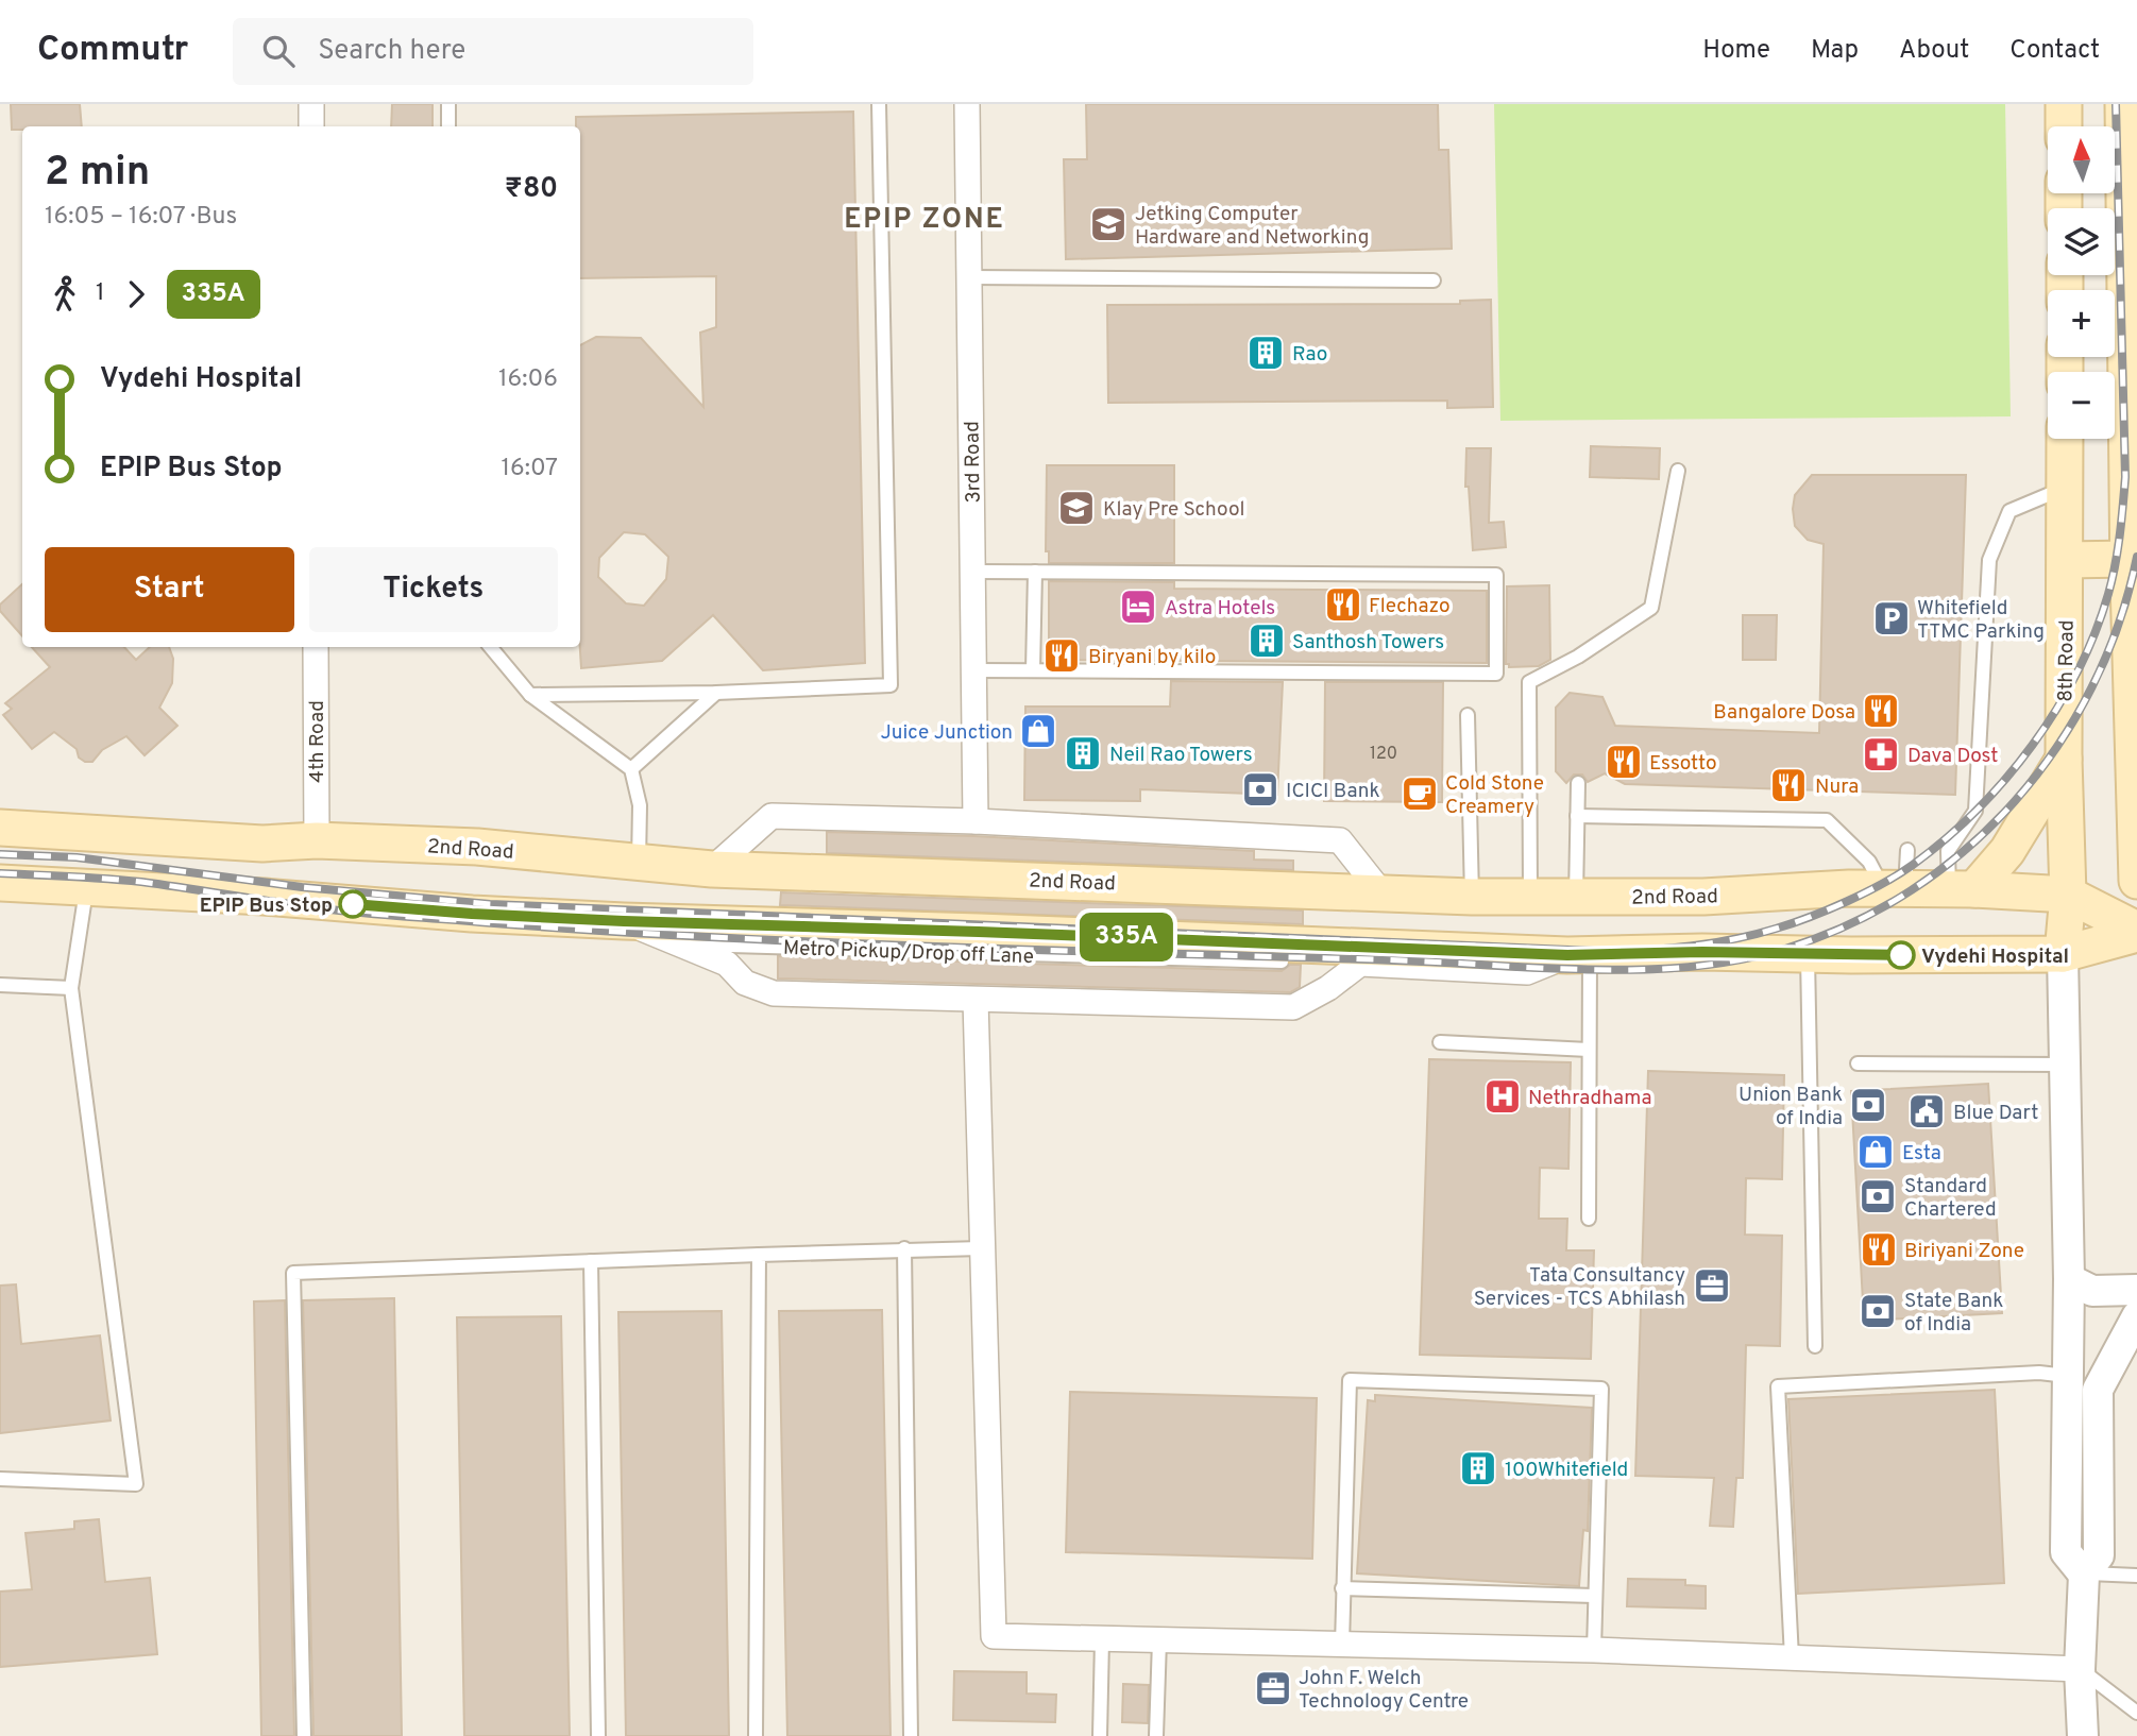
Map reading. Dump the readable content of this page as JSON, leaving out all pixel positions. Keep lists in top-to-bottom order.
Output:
{
  "streets": {
    "main road": ["8th Road", "2nd Road"],
    "street": ["3rd Road", "4th Road"],
    "lane": ["Metro Pickup/Drop off Lane"]
  },
  "crossings": [
    ["8th Road", "2nd Road"],
    ["4th Road", "2nd Road"]
  ],
  "districts": ["EPIP ZONE"],
  "places": {
    "school or university": ["Jetking Computer Hardware and Networking", "Klay Pre School"],
    "building": [
      "Rao",
      "Santhosh Towers",
      "Neil Rao Towers",
      "100Whitefield"
    ],
    "restaurant": [
      "Flechazo",
      "Biryani by kilo",
      "Bangalore Dosa",
      "Essotto",
      "Nura",
      "Biriyani Zone"
    ],
    "hotel": ["Astra Hotels"],
    "parking": ["Whitefield TTMC Parking"],
    "shop": ["Juice Junction", "Esta"],
    "pharmacy": ["Dava Dost"],
    "bank": [
      "ICICI Bank",
      "Union Bank of India",
      "Standard Chartered",
      "State Bank of India"
    ],
    "cafe": ["Cold Stone Creamery"],
    "other": ["EPIP Bus Stop", "Vydehi Hospital"],
    "hospital": ["Nethradhama"],
    "public building": ["Blue Dart"],
    "office": ["Tata Consultancy Services - TCS Abhilash", "John F. Welch Technology Centre"]
  },
  "lines": ["bus line 335A"],
  "house_numbers": ["120"],
  "north": "top",
  "page": {
    "header": "Commutr",
    "search": "Search here",
    "nav": [
      "Home",
      "Map",
      "About",
      "Contact"
    ],
    "on_map": "335A",
    "map_buttons": ["+", "−"],
    "heading": ["2 min", "16:05 – 16:07 · Bus", "₹80"],
    "legs": ["1", "335A"],
    "list": [
      {
        "name": "Vydehi Hospital",
        "value": "16:06"
      },
      {
        "name": "EPIP Bus Stop",
        "value": "16:07"
      }
    ],
    "buttons": ["Start", "Tickets"]
  }
}
